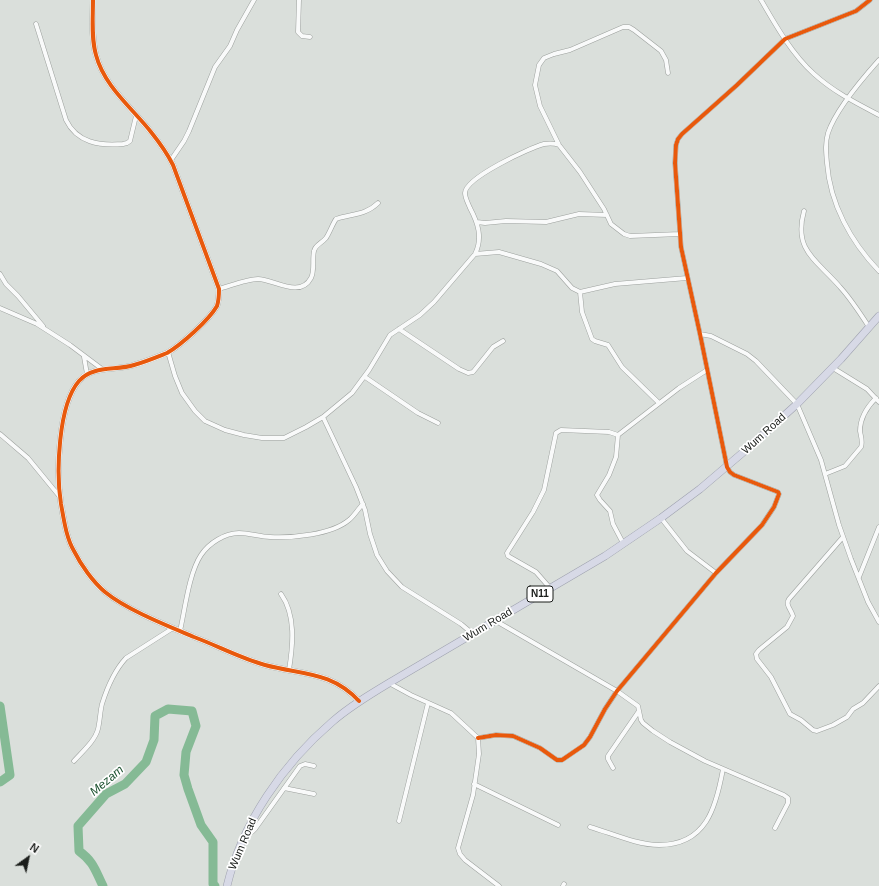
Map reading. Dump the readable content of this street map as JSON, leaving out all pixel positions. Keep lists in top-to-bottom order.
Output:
{
  "streets": {
    "highway": ["Wum Road", "N11"]
  },
  "water": ["Mezam"],
  "north": "top right"
}
